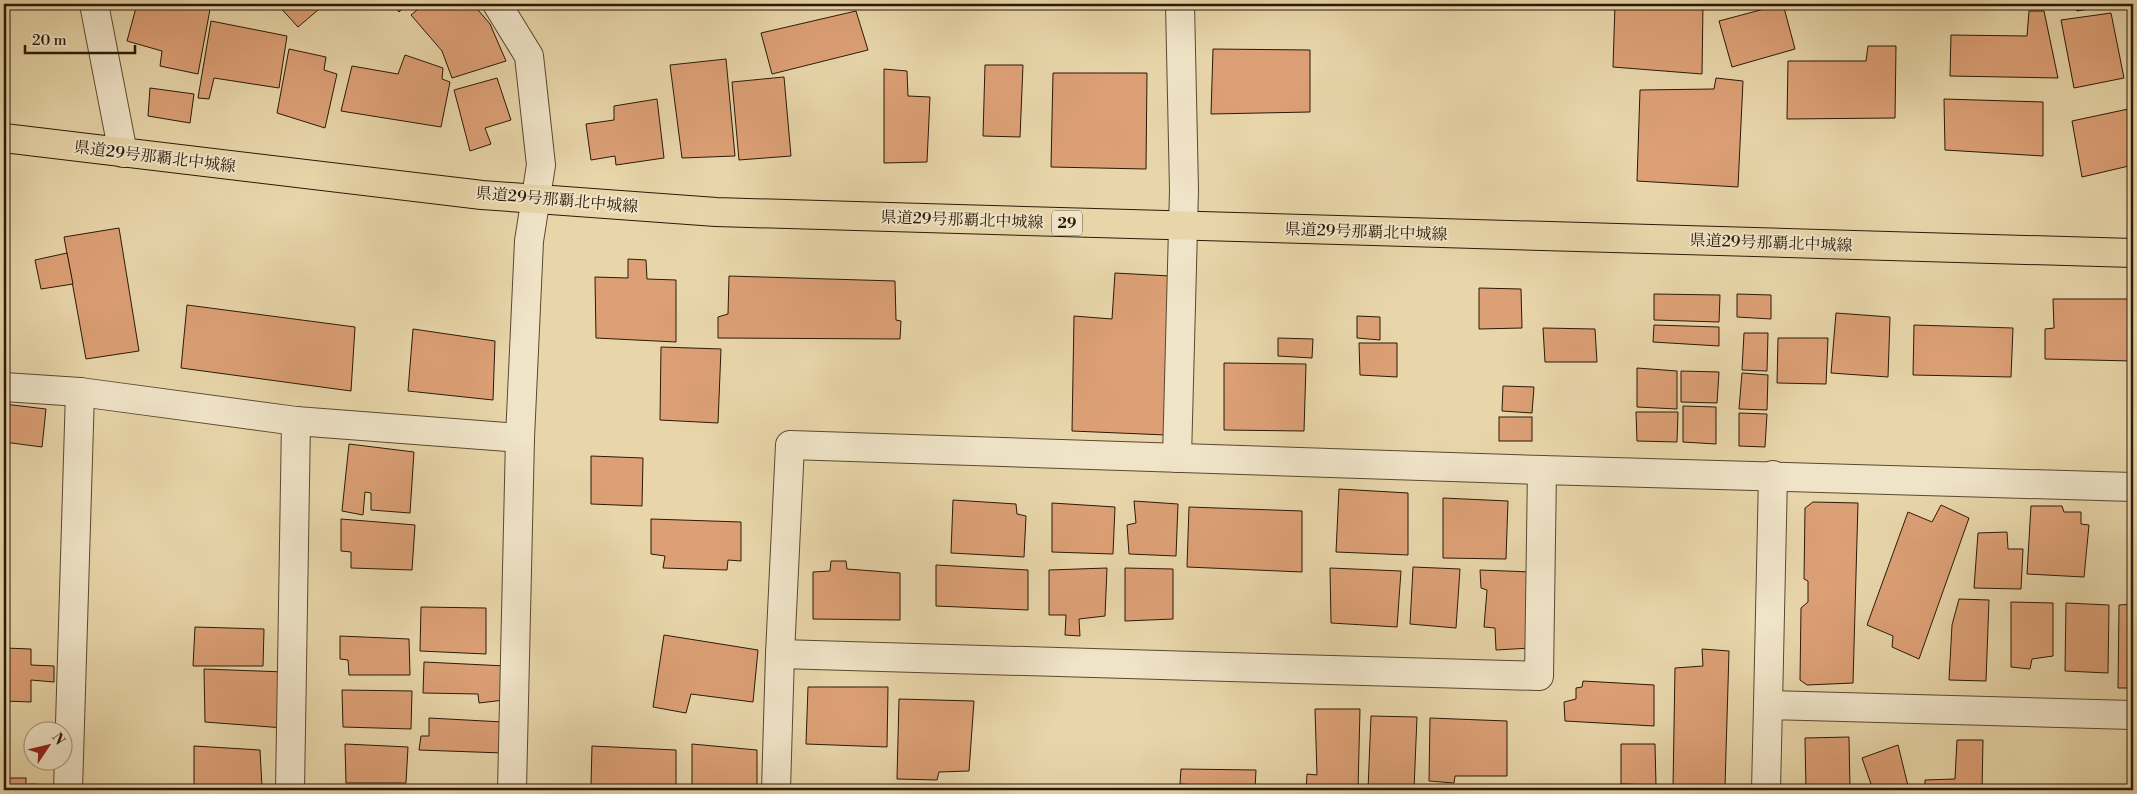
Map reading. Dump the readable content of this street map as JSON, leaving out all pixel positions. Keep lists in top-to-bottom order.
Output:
{
  "streets": {
    "main road": ["県道29号那覇北中城線", "29"]
  },
  "scale_bar": "20 m",
  "north": "top right"
}
